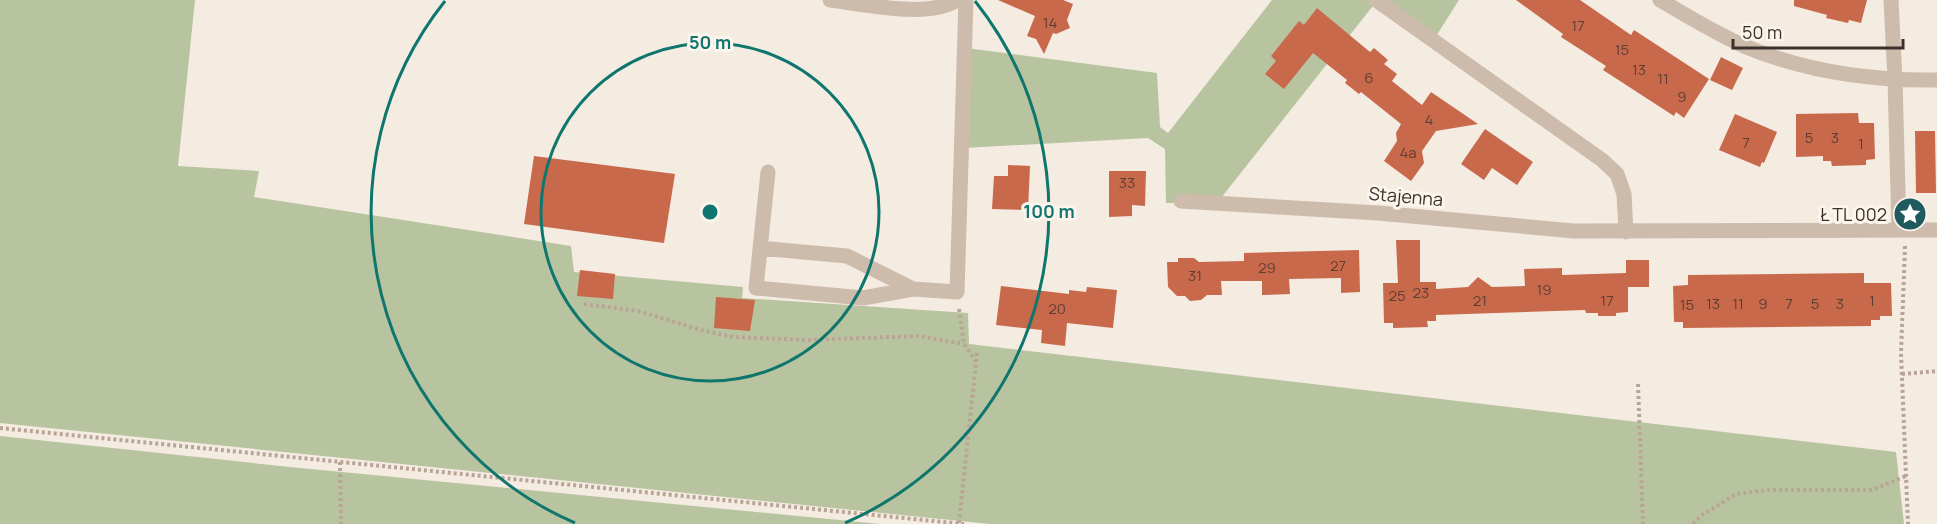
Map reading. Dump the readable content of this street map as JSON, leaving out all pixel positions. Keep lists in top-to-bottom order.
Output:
{
  "streets": {
    "street": ["Stajenna"]
  },
  "places": {
    "place": ["Ł TL 002"]
  },
  "house_numbers": [
    "14",
    "17",
    "15",
    "13",
    "6",
    "11",
    "9",
    "4",
    "5",
    "3",
    "7",
    "1",
    "4a",
    "33",
    "27",
    "29",
    "31",
    "19",
    "23",
    "25",
    "21",
    "17",
    "1",
    "13",
    "11",
    "9",
    "7",
    "5",
    "3",
    "15",
    "20"
  ],
  "scale_bar": "50 m",
  "rings": ["50 m", "100 m"]
}
